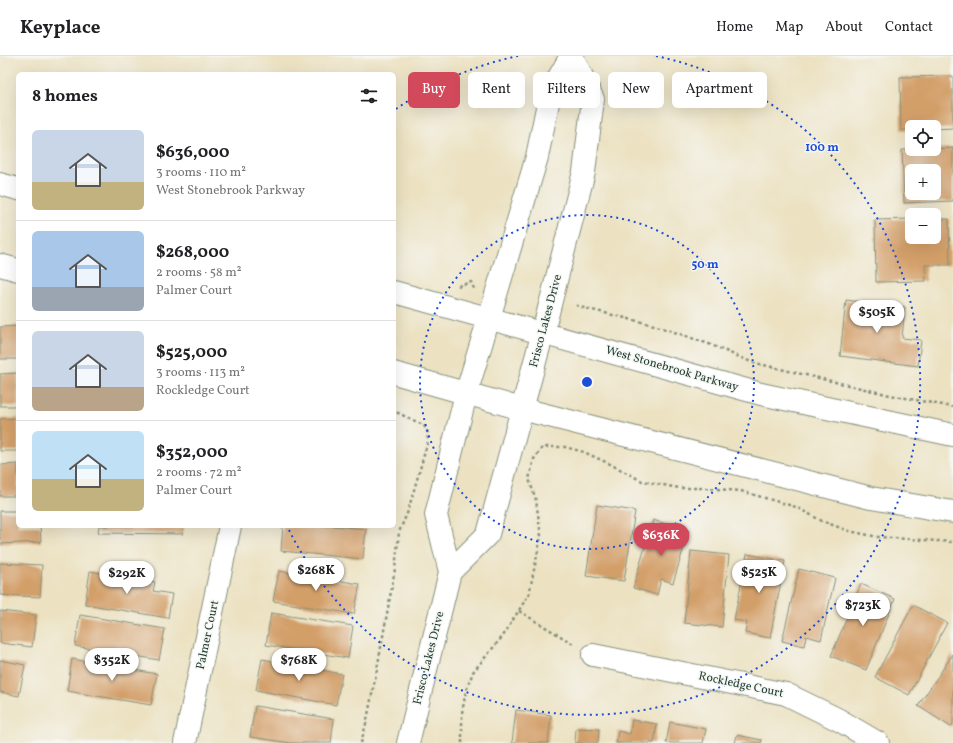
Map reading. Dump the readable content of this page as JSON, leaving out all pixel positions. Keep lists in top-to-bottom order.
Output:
{
  "streets": {
    "street": [
      "Frisco Lakes Drive",
      "West Stonebrook Parkway",
      "Palmer Court",
      "Rockledge Court"
    ]
  },
  "crossings": [
    ["Frisco Lakes Drive", "West Stonebrook Parkway"]
  ],
  "page": {
    "header": "Keyplace",
    "nav": [
      "Home",
      "Map",
      "About",
      "Contact"
    ],
    "chip": [
      "Buy",
      "Rent",
      "Filters",
      "New",
      "Apartment"
    ],
    "heading": "8 homes",
    "map_buttons": ["+", "−"],
    "list": [
      {
        "name": "$636,000",
        "note": "3 rooms · 110 m² · West Stonebrook Parkway"
      },
      {
        "name": "$268,000",
        "note": "2 rooms · 58 m² · Palmer Court"
      },
      {
        "name": "$525,000",
        "note": "3 rooms · 113 m² · Rockledge Court"
      },
      {
        "name": "$352,000",
        "note": "2 rooms · 72 m² · Palmer Court"
      }
    ],
    "price": [
      "$505K",
      "$636K",
      "$268K",
      "$525K",
      "$292K",
      "$723K",
      "$352K",
      "$768K"
    ]
  },
  "rings": ["100 m", "50 m"]
}
